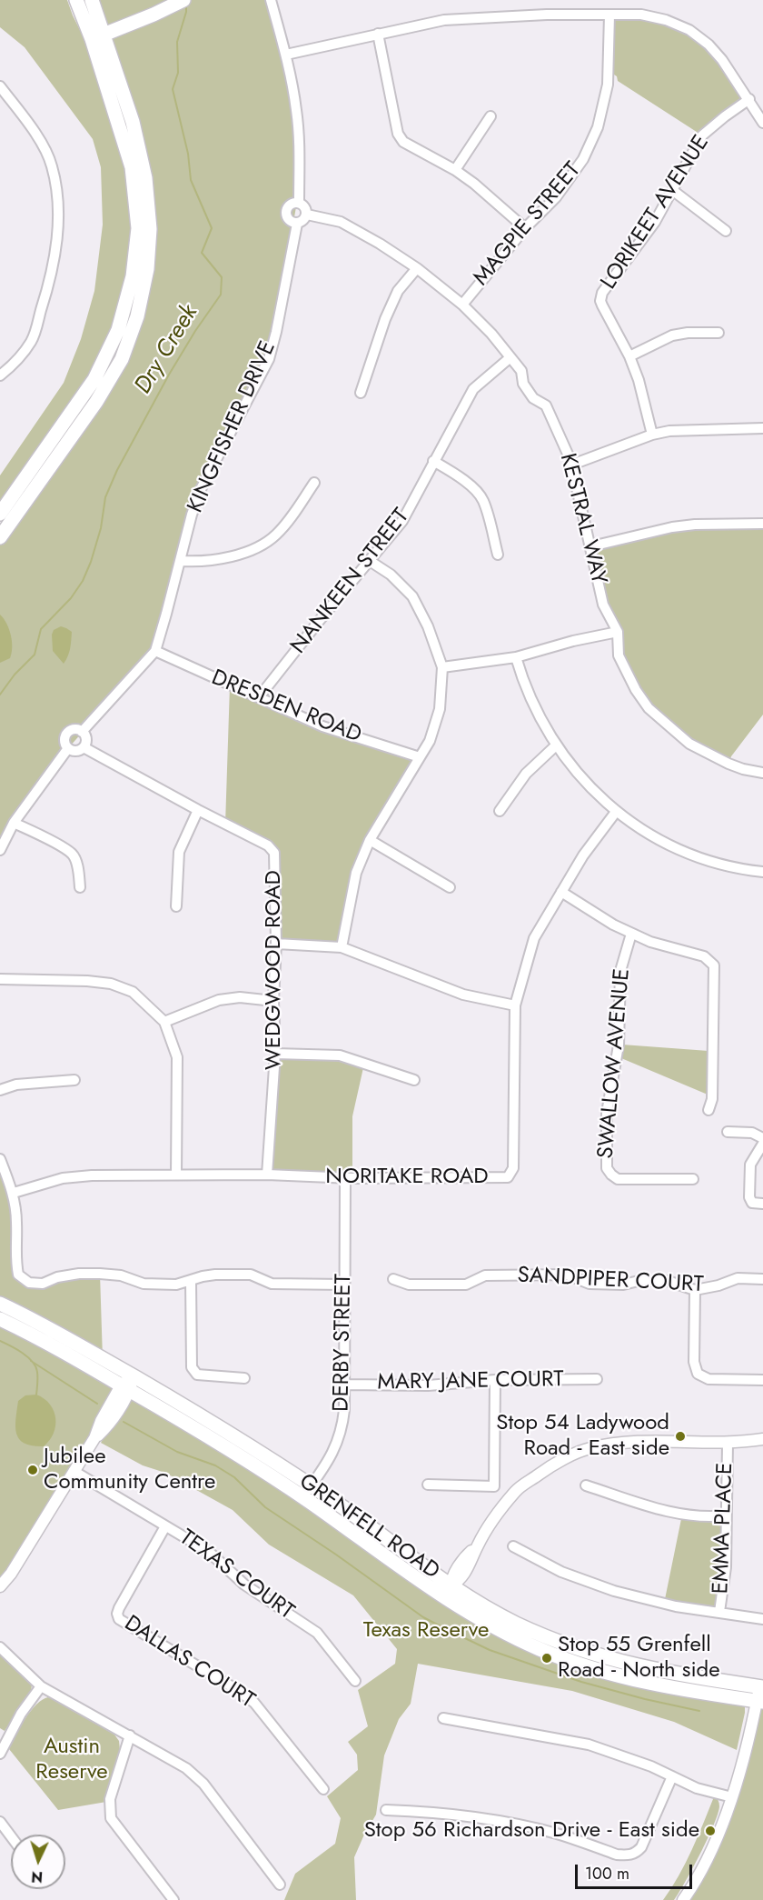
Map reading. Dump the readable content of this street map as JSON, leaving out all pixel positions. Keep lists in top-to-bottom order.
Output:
{
  "streets": {
    "main road": ["GRENFELL ROAD"],
    "street": [
      "LORIKEET AVENUE",
      "MAGPIE STREET",
      "KINGFISHER DRIVE",
      "KESTRAL WAY",
      "NANKEEN STREET",
      "DRESDEN ROAD",
      "WEDGWOOD ROAD",
      "SWALLOW AVENUE",
      "NORITAKE ROAD",
      "SANDPIPER COURT",
      "DERBY STREET",
      "MARY JANE COURT",
      "EMMA PLACE",
      "TEXAS COURT",
      "DALLAS COURT"
    ]
  },
  "crossings": [
    ["MAGPIE STREET", "KESTRAL WAY"],
    ["KINGFISHER DRIVE", "KESTRAL WAY"],
    ["KINGFISHER DRIVE", "DRESDEN ROAD"],
    ["KINGFISHER DRIVE", "WEDGWOOD ROAD"],
    ["KESTRAL WAY", "NANKEEN STREET"],
    ["NANKEEN STREET", "DRESDEN ROAD"],
    ["WEDGWOOD ROAD", "NORITAKE ROAD"],
    ["NORITAKE ROAD", "DERBY STREET"],
    ["DERBY STREET", "MARY JANE COURT"],
    ["DERBY STREET", "GRENFELL ROAD"],
    ["TEXAS COURT", "DALLAS COURT"]
  ],
  "water": ["Dry Creek"],
  "parks": ["Texas Reserve", "Austin Reserve"],
  "places": [
    "Stop 54 Ladywood Road - East side",
    "Jubilee Community Centre",
    "Stop 55 Grenfell Road - North side",
    "Stop 56 Richardson Drive - East side"
  ],
  "scale_bar": "100 m",
  "north": "bottom"
}
